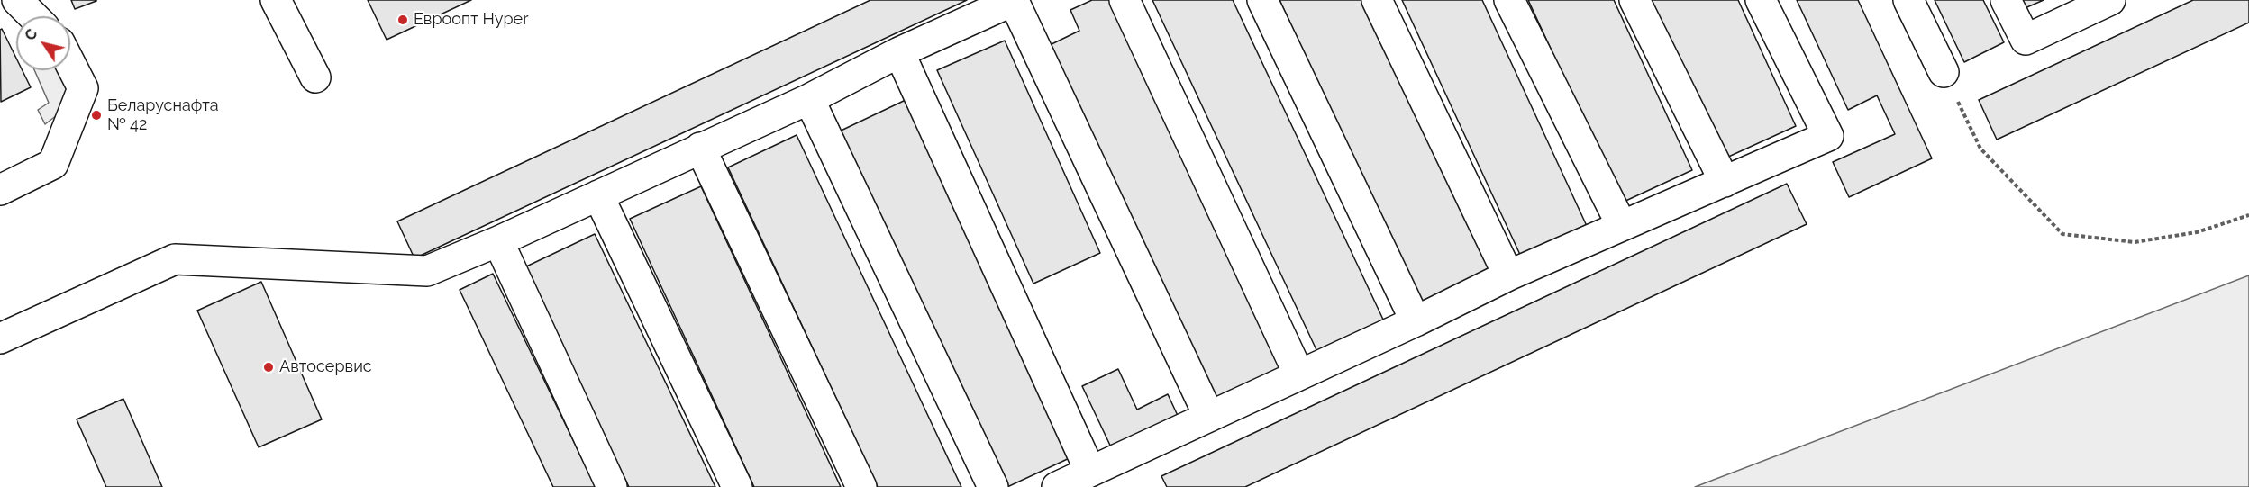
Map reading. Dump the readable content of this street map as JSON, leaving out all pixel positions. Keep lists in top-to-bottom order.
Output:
{
  "places": ["Евроопт Hyper", "Беларуснафта № 42", "Автосервис"],
  "north": "top left"
}
